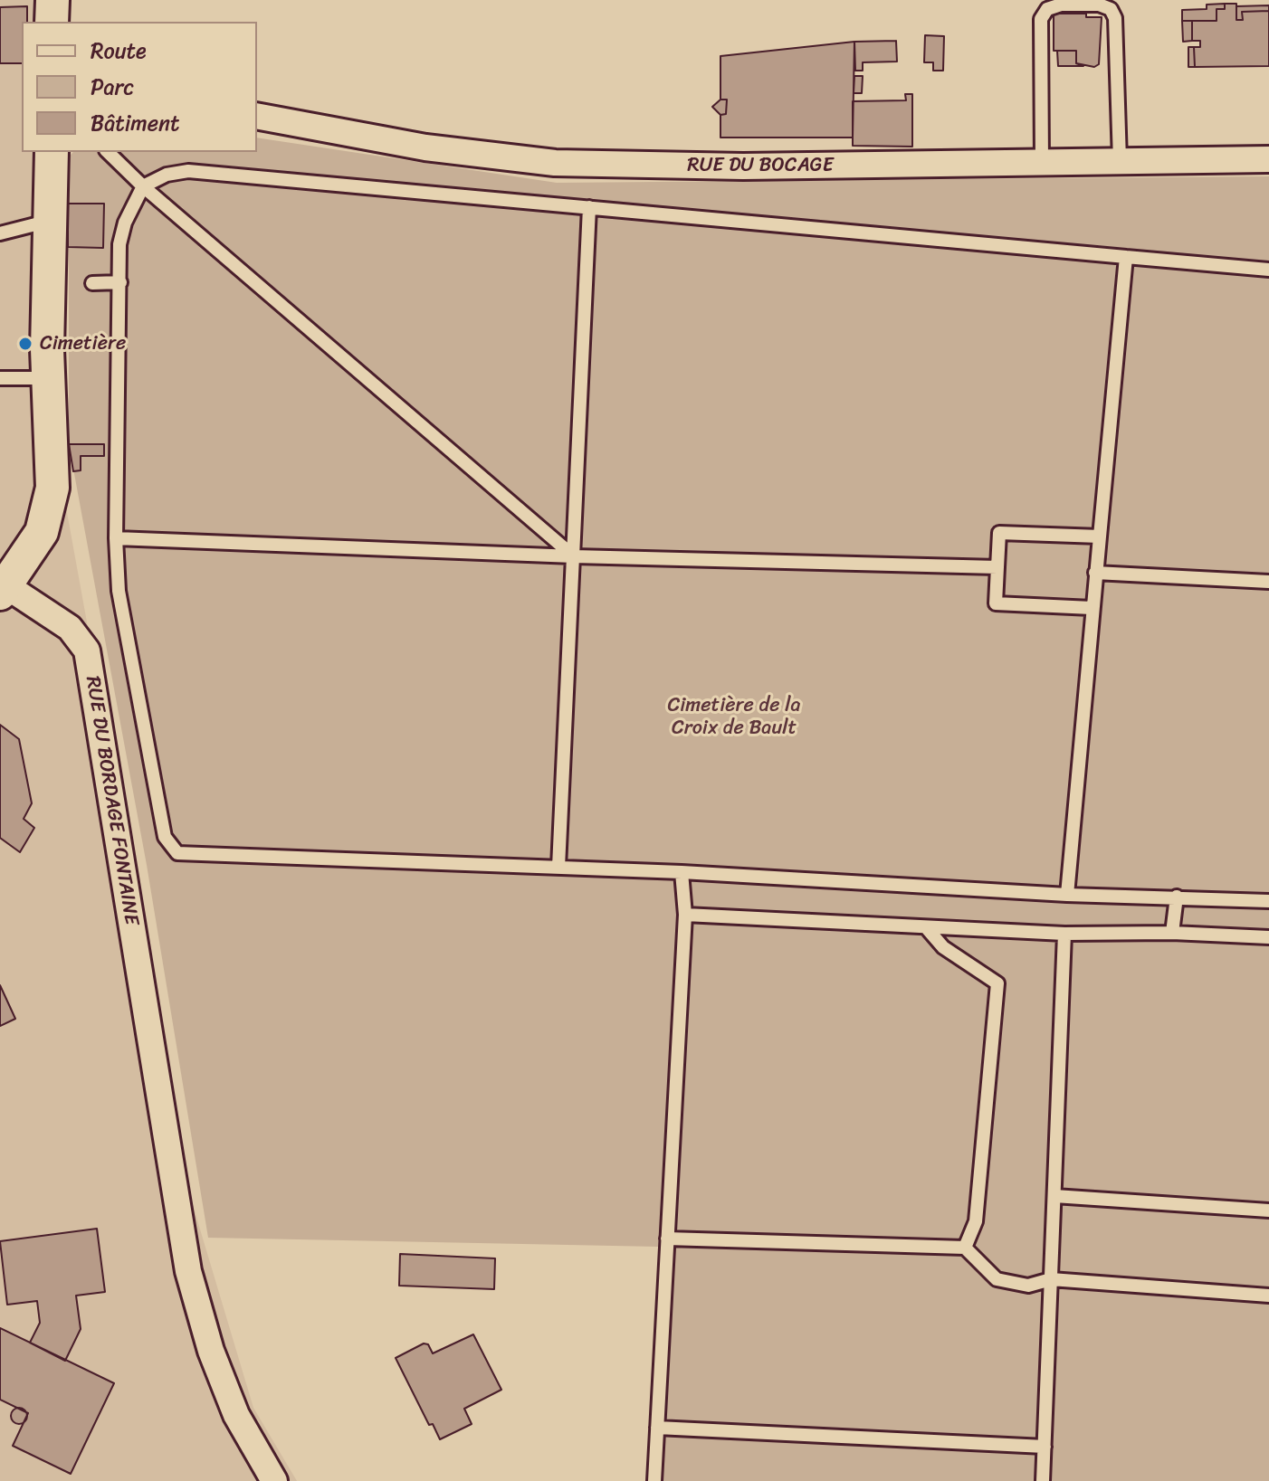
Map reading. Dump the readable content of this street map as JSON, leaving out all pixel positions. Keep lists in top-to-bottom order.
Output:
{
  "streets": {
    "street": ["RUE DU BOCAGE", "RUE DU BORDAGE FONTAINE"]
  },
  "parks": ["Cimetière de la Croix de Bault"],
  "places": ["Cimetière"],
  "legend": ["Route", "Parc", "Bâtiment"]
}
